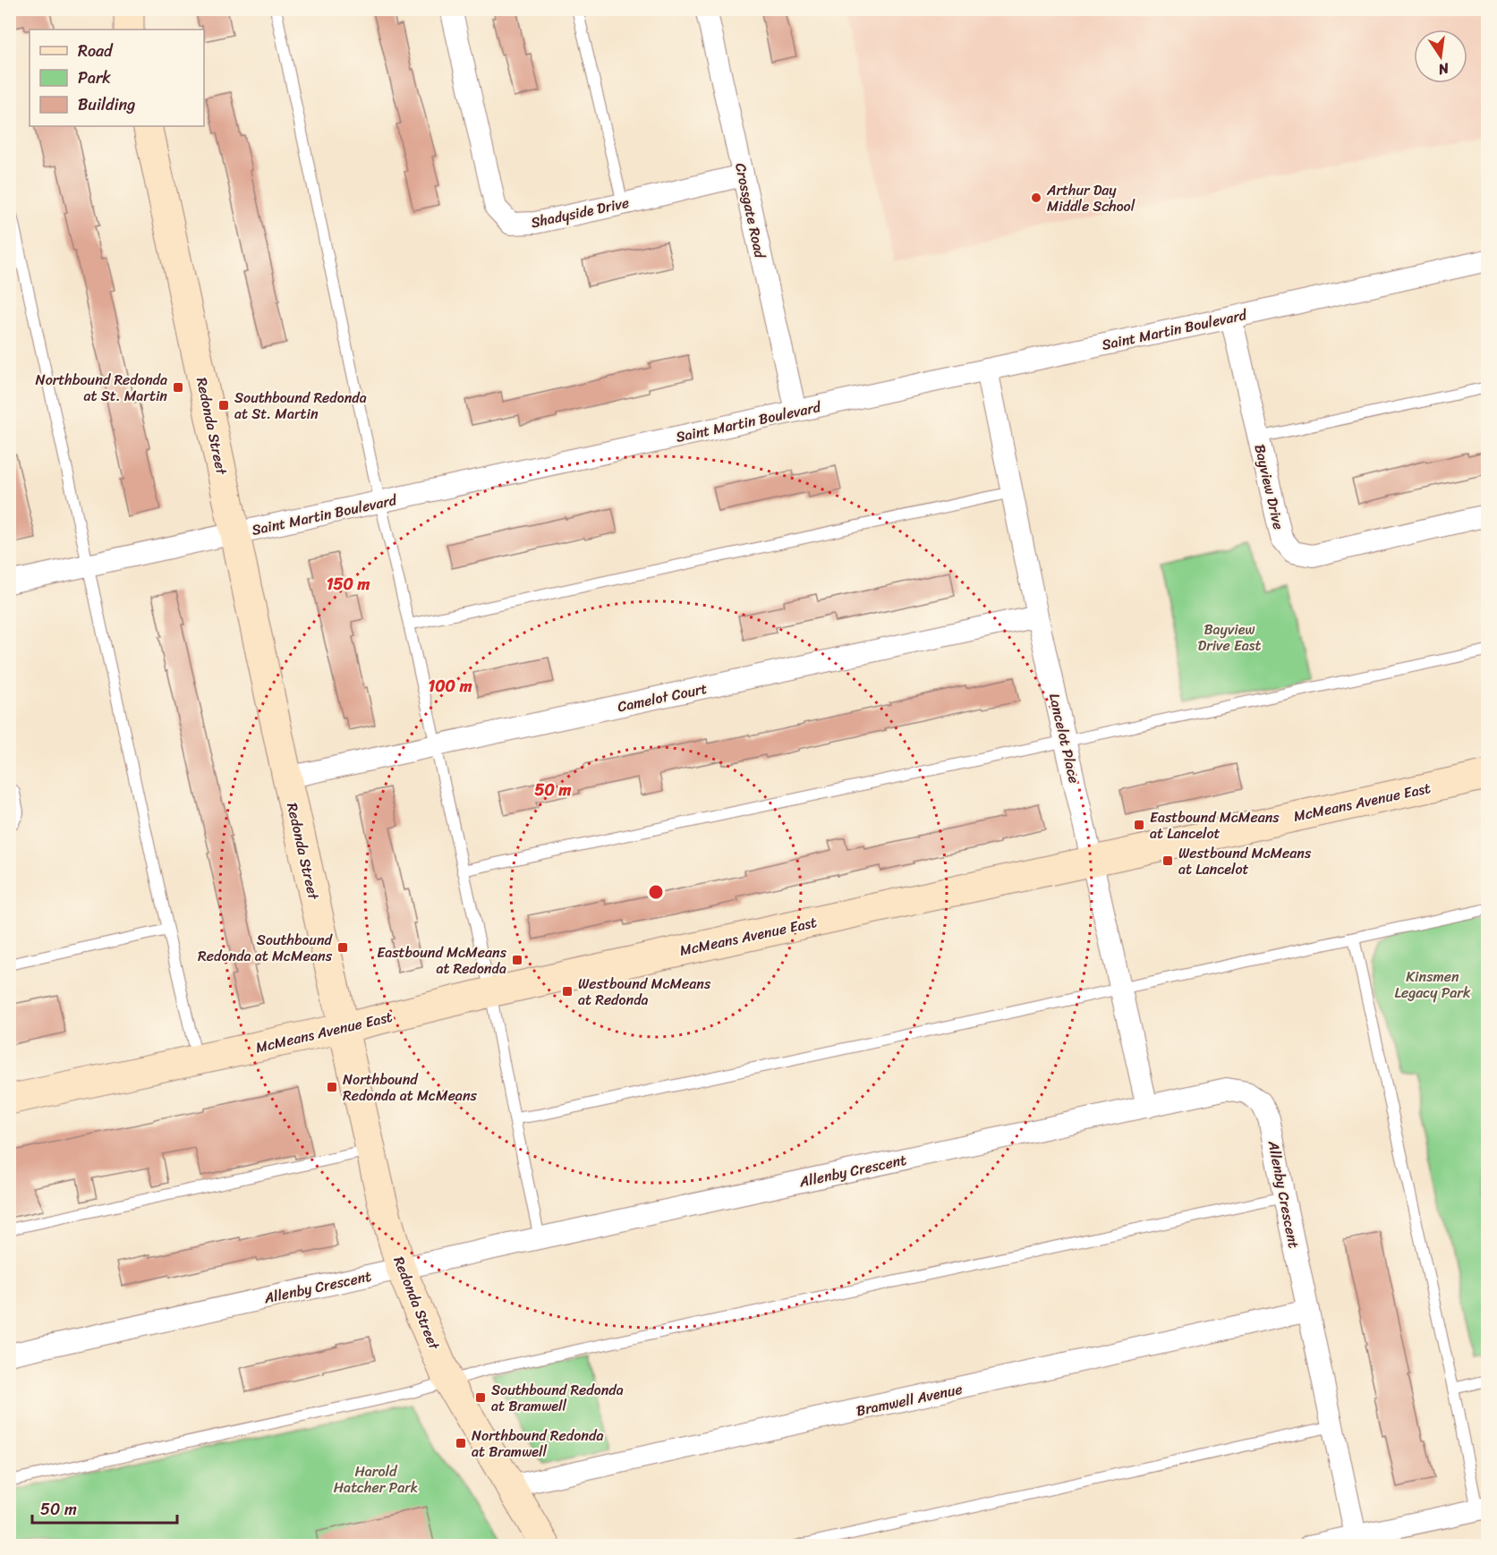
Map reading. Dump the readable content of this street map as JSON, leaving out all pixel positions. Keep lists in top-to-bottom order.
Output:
{
  "streets": {
    "street": [
      "Crossgate Road",
      "Shadyside Drive",
      "Saint Martin Boulevard",
      "Redonda Street",
      "Bayview Drive",
      "Camelot Court",
      "Lancelot Place",
      "McMeans Avenue East",
      "Allenby Crescent",
      "Bramwell Avenue"
    ]
  },
  "crossings": [
    ["Crossgate Road", "Shadyside Drive"],
    ["Crossgate Road", "Saint Martin Boulevard"],
    ["Saint Martin Boulevard", "Redonda Street"],
    ["Saint Martin Boulevard", "Bayview Drive"],
    ["Saint Martin Boulevard", "Lancelot Place"],
    ["Redonda Street", "Camelot Court"],
    ["Redonda Street", "McMeans Avenue East"],
    ["Redonda Street", "Allenby Crescent"],
    ["Redonda Street", "Bramwell Avenue"],
    ["Camelot Court", "Lancelot Place"],
    ["Lancelot Place", "McMeans Avenue East"],
    ["Lancelot Place", "Allenby Crescent"],
    ["Allenby Crescent", "Bramwell Avenue"]
  ],
  "parks": ["Bayview Drive East", "Kinsmen Legacy Park", "Harold Hatcher Park"],
  "places": {
    "other": ["Arthur Day Middle School"],
    "transit": [
      "Northbound Redonda at St. Martin",
      "Southbound Redonda at St. Martin",
      "Eastbound McMeans at Lancelot",
      "Westbound McMeans at Lancelot",
      "Southbound Redonda at McMeans",
      "Eastbound McMeans at Redonda",
      "Westbound McMeans at Redonda",
      "Northbound Redonda at McMeans",
      "Southbound Redonda at Bramwell",
      "Northbound Redonda at Bramwell"
    ]
  },
  "legend": ["Road", "Park", "Building"],
  "scale_bar": "50 m",
  "north": "bottom",
  "rings": ["150 m", "100 m", "50 m"]
}
